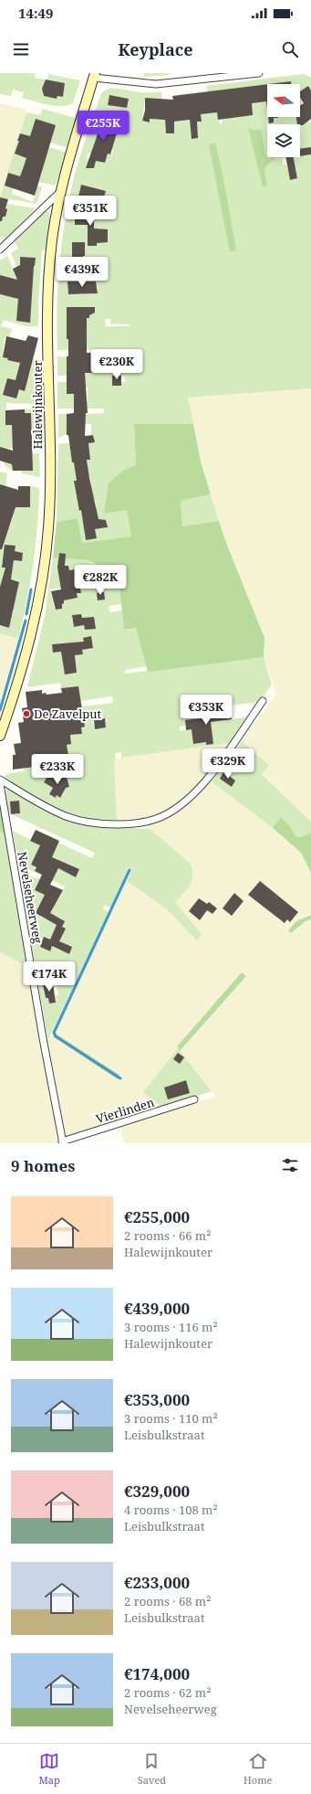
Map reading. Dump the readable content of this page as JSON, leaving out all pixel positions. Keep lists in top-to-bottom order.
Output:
{
  "streets": {
    "street": ["Halewijnkouter", "Nevelseheerweg", "Vierlinden"]
  },
  "crossings": [
    ["Nevelseheerweg", "Vierlinden"]
  ],
  "places": ["De Zavelput"],
  "north": "left",
  "page": {
    "status": "14:49",
    "header": "Keyplace",
    "price": [
      "€255K",
      "€351K",
      "€439K",
      "€230K",
      "€282K",
      "€353K",
      "€329K",
      "€233K",
      "€174K"
    ],
    "heading": "9 homes",
    "list": [
      {
        "name": "€255,000",
        "note": "2 rooms · 66 m² · Halewijnkouter"
      },
      {
        "name": "€439,000",
        "note": "3 rooms · 116 m² · Halewijnkouter"
      },
      {
        "name": "€353,000",
        "note": "3 rooms · 110 m² · Leisbulkstraat"
      },
      {
        "name": "€329,000",
        "note": "4 rooms · 108 m² · Leisbulkstraat"
      },
      {
        "name": "€233,000",
        "note": "2 rooms · 68 m² · Leisbulkstraat"
      },
      {
        "name": "€174,000",
        "note": "2 rooms · 62 m² · Nevelseheerweg"
      }
    ],
    "tabs": ["Map", "Saved", "Home"]
  }
}
